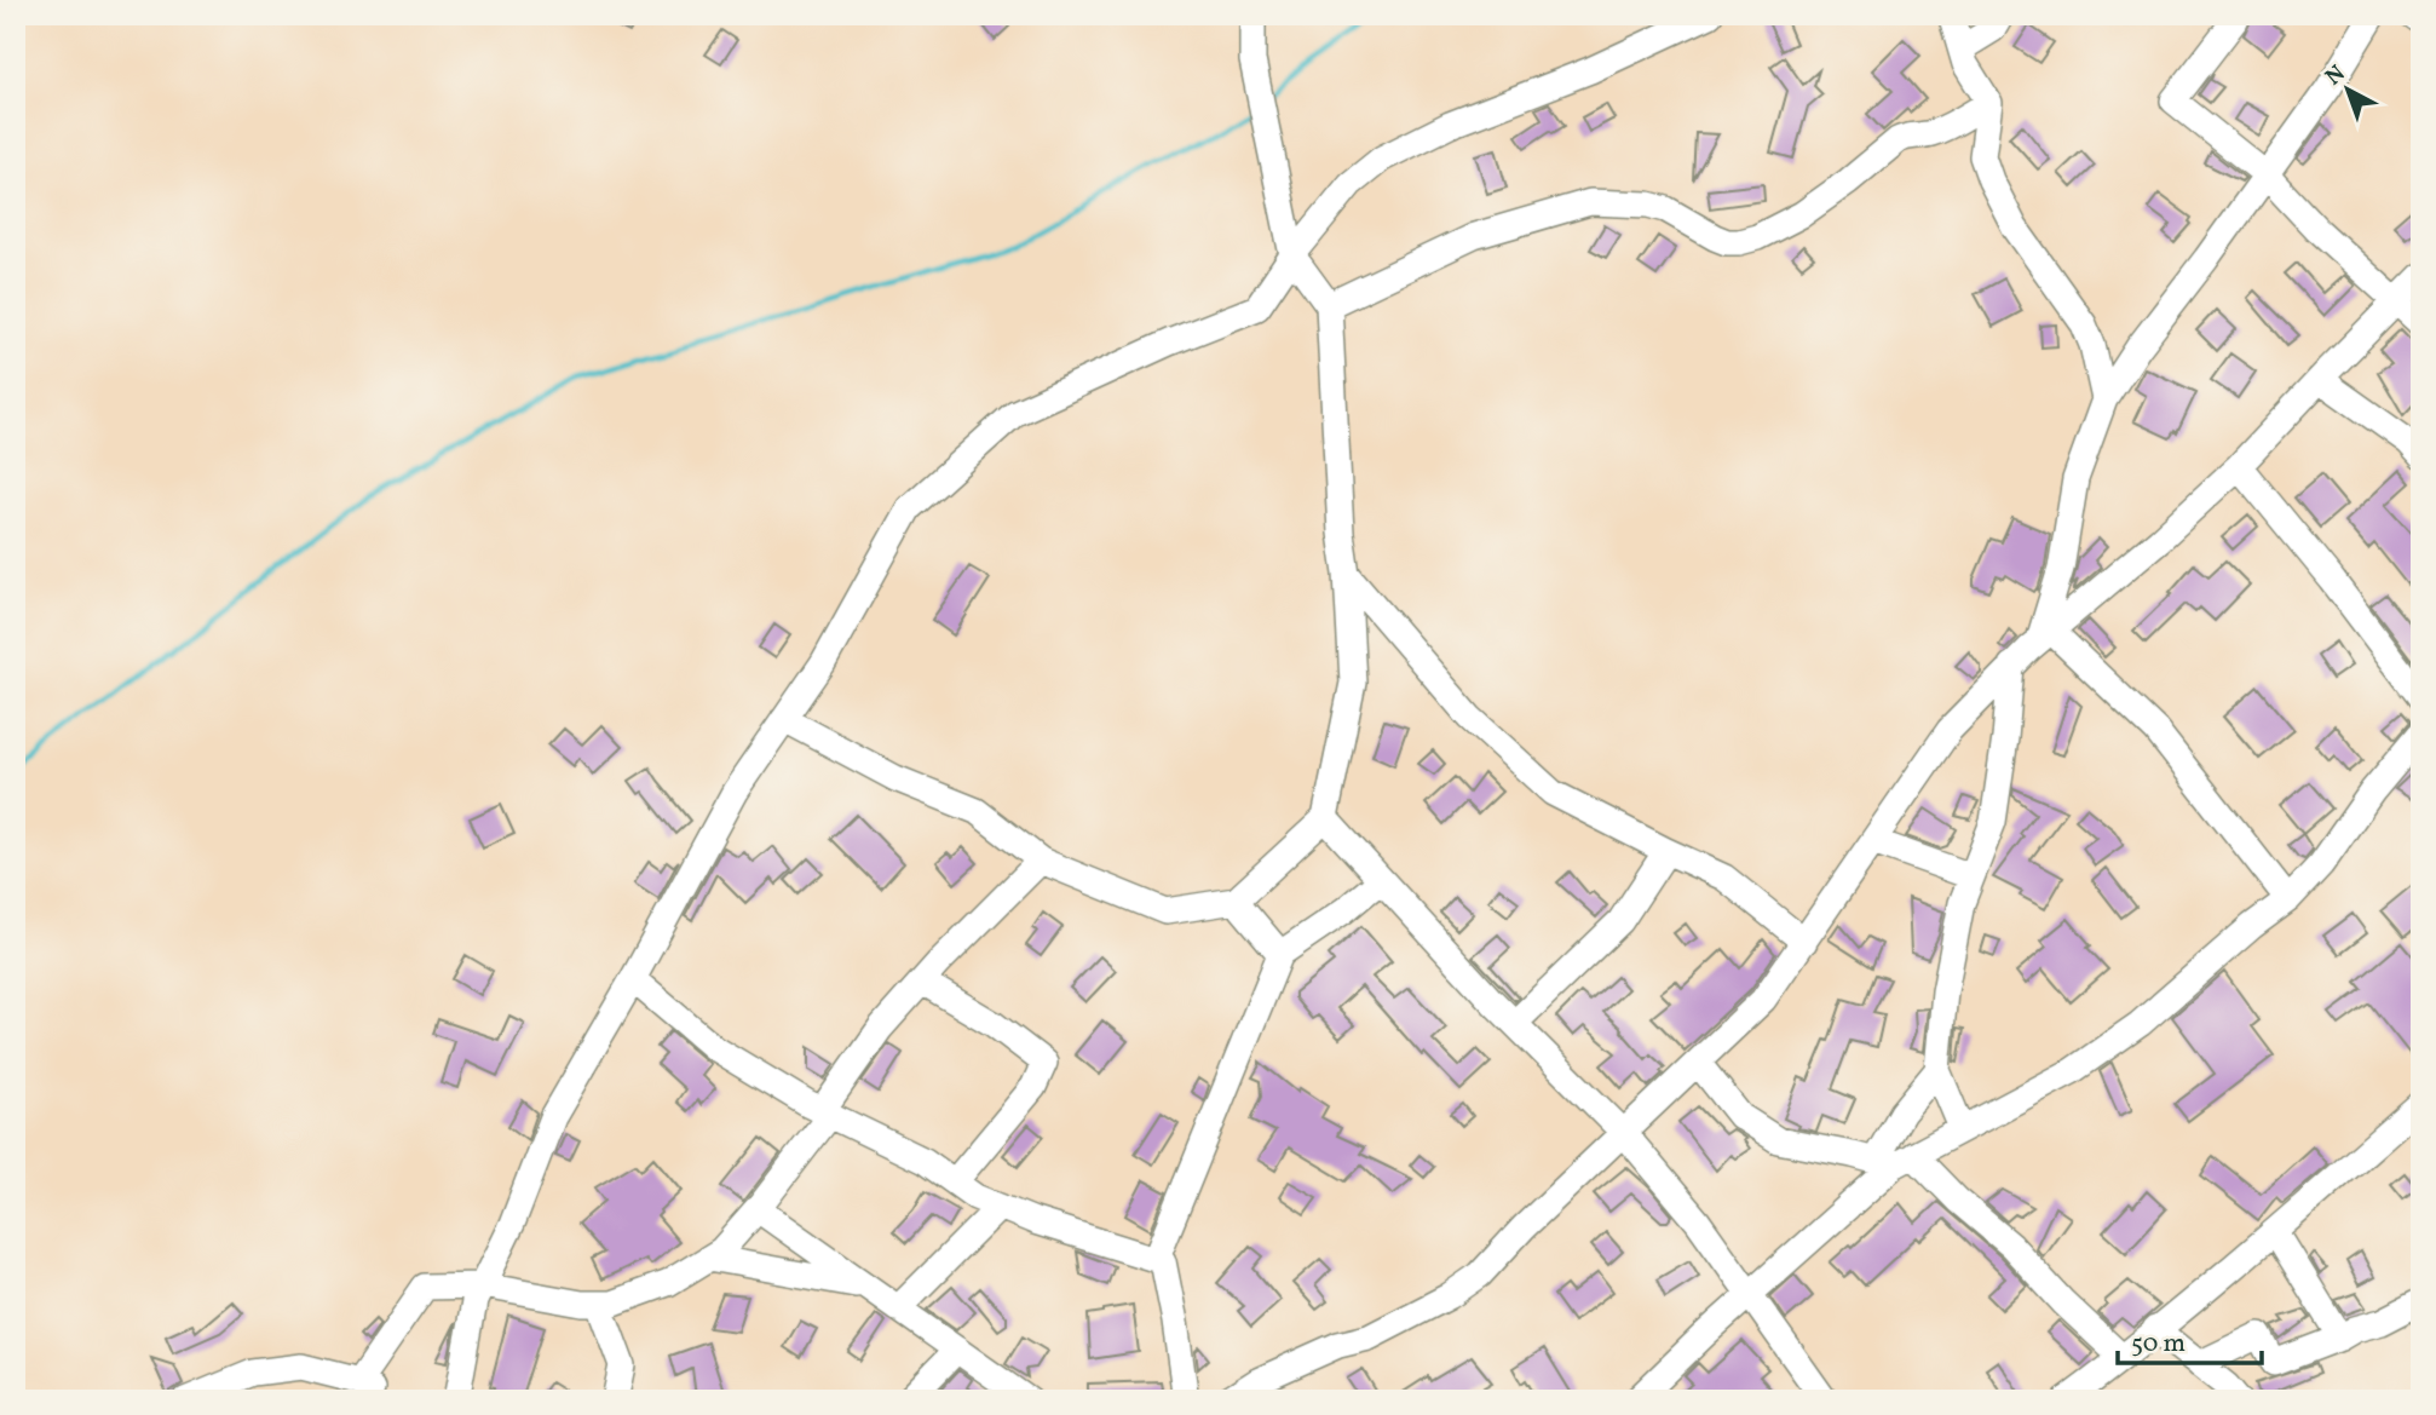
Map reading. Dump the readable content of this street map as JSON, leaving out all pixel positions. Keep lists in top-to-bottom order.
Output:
{
  "scale_bar": "50 m",
  "north": "top left"
}
